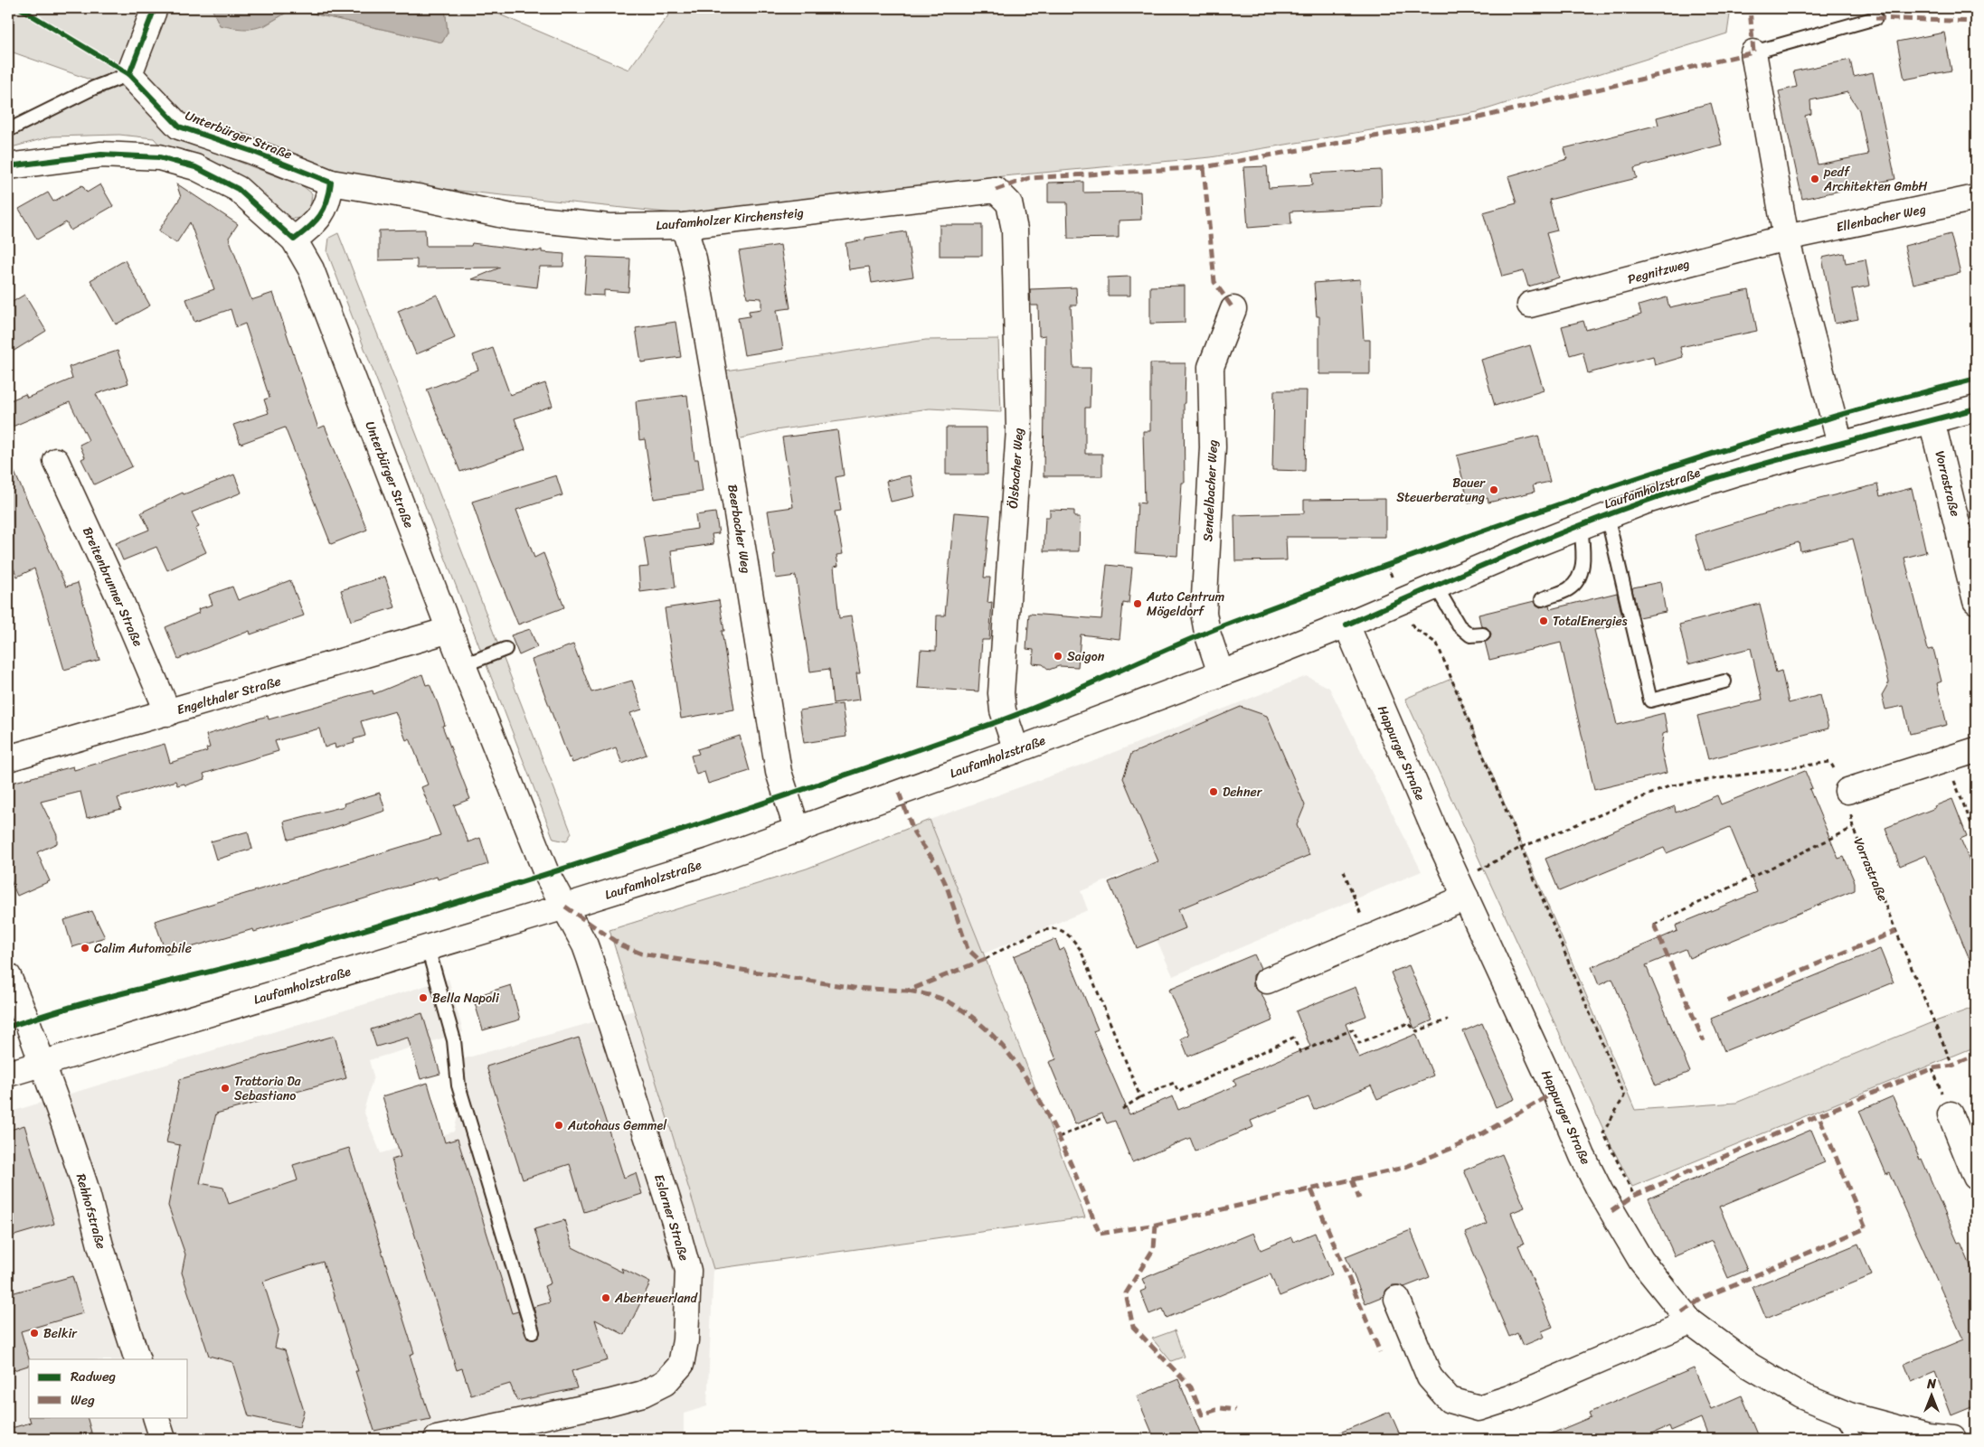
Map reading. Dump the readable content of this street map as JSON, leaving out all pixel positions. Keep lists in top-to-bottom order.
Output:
{
  "streets": {
    "street": [
      "Unterbürger Straße",
      "Ellenbacher Weg",
      "Laufamholzer Kirchensteig",
      "Pegnitzweg",
      "Ölsbacher Weg",
      "Vorrastraße",
      "Laufamholzstraße",
      "Sendelbacher Weg",
      "Beerbacher Weg",
      "Breitenbrunner Straße",
      "Engelthaler Straße",
      "Happurger Straße",
      "Rehhofstraße",
      "Eslarner Straße"
    ]
  },
  "crossings": [
    ["Unterbürger Straße", "Laufamholzer Kirchensteig"],
    ["Unterbürger Straße", "Laufamholzstraße"],
    ["Unterbürger Straße", "Engelthaler Straße"],
    ["Unterbürger Straße", "Eslarner Straße"],
    ["Ellenbacher Weg", "Pegnitzweg"],
    ["Laufamholzer Kirchensteig", "Ölsbacher Weg"],
    ["Laufamholzer Kirchensteig", "Beerbacher Weg"],
    ["Ölsbacher Weg", "Laufamholzstraße"],
    ["Vorrastraße", "Laufamholzstraße"],
    ["Laufamholzstraße", "Sendelbacher Weg"],
    ["Laufamholzstraße", "Beerbacher Weg"],
    ["Laufamholzstraße", "Happurger Straße"],
    ["Laufamholzstraße", "Rehhofstraße"],
    ["Laufamholzstraße", "Eslarner Straße"],
    ["Breitenbrunner Straße", "Engelthaler Straße"]
  ],
  "places": [
    "pedf Architekten GmbH",
    "Bauer Steuerberatung",
    "Auto Centrum Mögeldorf",
    "TotalEnergies",
    "Saigon",
    "Dehner",
    "Calim Automobile",
    "Bella Napoli",
    "Trattoria Da Sebastiano",
    "Autohaus Gemmel",
    "Abenteuerland",
    "Belkir"
  ],
  "legend": ["Radweg", "Weg"],
  "north": "top"
}
